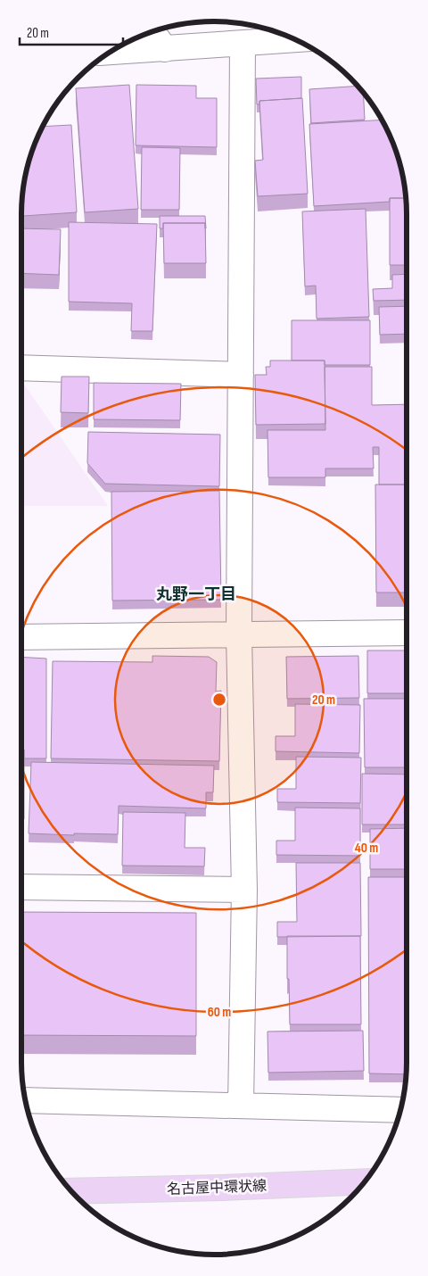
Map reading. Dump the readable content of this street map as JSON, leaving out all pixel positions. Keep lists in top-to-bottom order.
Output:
{
  "streets": {
    "main road": ["名古屋中環状線"]
  },
  "districts": ["丸野一丁目"],
  "scale_bar": "20 m",
  "rings": ["20 m", "40 m", "60 m"]
}
